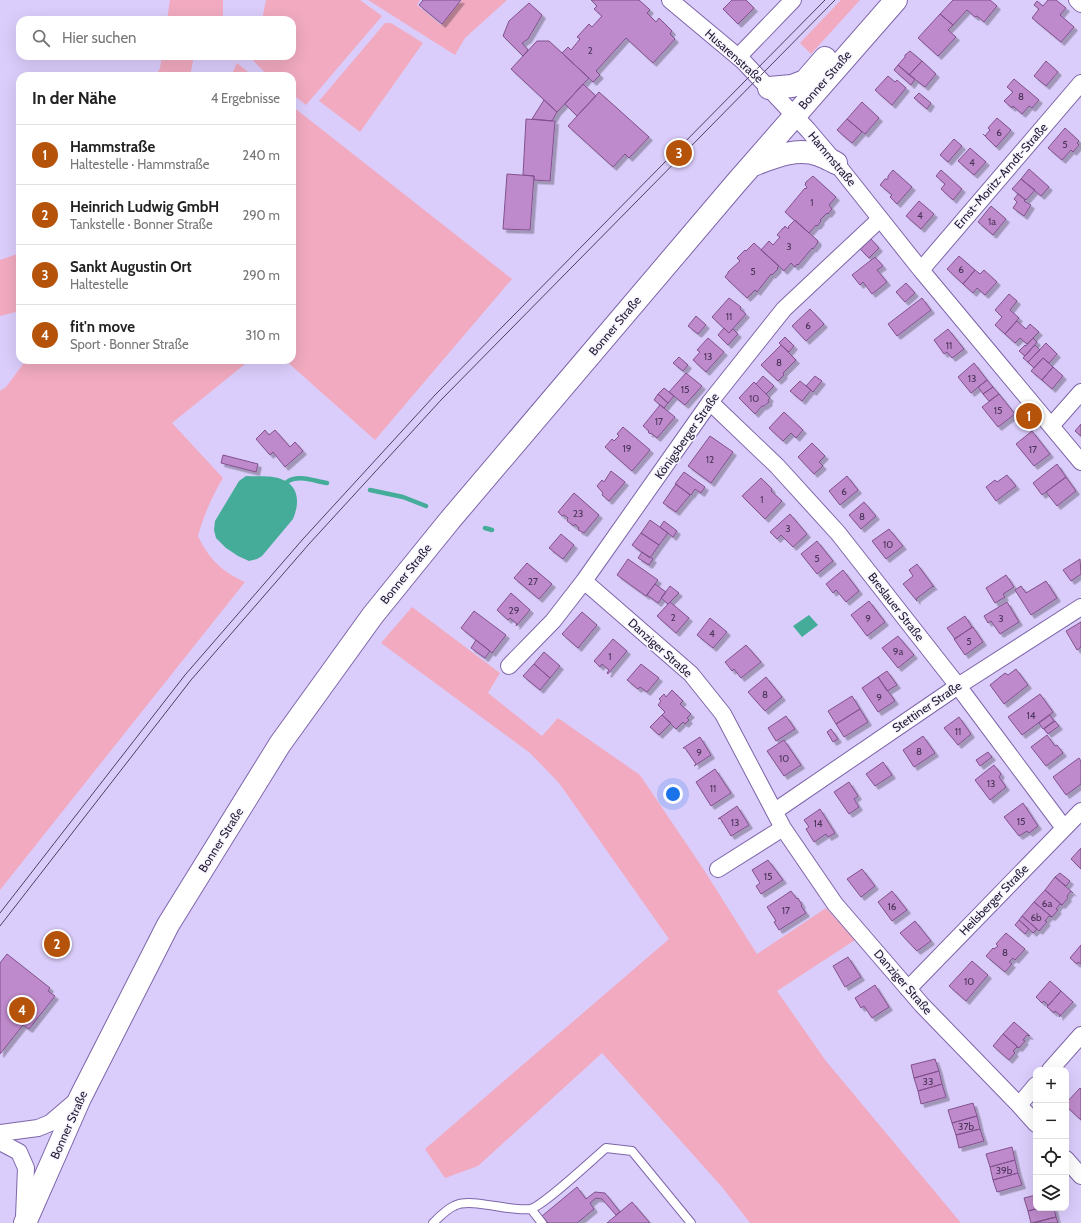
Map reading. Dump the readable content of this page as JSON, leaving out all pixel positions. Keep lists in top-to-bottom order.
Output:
{
  "streets": {
    "main road": ["Bonner Straße"],
    "street": [
      "Husarenstraße",
      "Hammstraße",
      "Ernst-Moritz-Arndt-Straße",
      "Königsberger Straße",
      "Breslauer Straße",
      "Danziger Straße",
      "Stettiner Straße",
      "Heilsberger Straße"
    ]
  },
  "crossings": [
    ["Husarenstraße", "Bonner Straße"],
    ["Husarenstraße", "Hammstraße"],
    ["Bonner Straße", "Hammstraße"],
    ["Hammstraße", "Ernst-Moritz-Arndt-Straße"],
    ["Hammstraße", "Königsberger Straße"],
    ["Königsberger Straße", "Breslauer Straße"],
    ["Königsberger Straße", "Danziger Straße"],
    ["Breslauer Straße", "Stettiner Straße"],
    ["Breslauer Straße", "Heilsberger Straße"],
    ["Danziger Straße", "Stettiner Straße"],
    ["Danziger Straße", "Heilsberger Straße"]
  ],
  "house_numbers": [
    "2",
    "8",
    "6",
    "5",
    "4",
    "1",
    "4",
    "1a",
    "3",
    "6",
    "5",
    "11",
    "6",
    "11",
    "13",
    "8",
    "13",
    "15",
    "10",
    "15",
    "17",
    "19",
    "17",
    "12",
    "6",
    "1",
    "23",
    "8",
    "3",
    "10",
    "5",
    "27",
    "29",
    "2",
    "9",
    "3",
    "4",
    "5",
    "9a",
    "1",
    "8",
    "9",
    "14",
    "11",
    "8",
    "9",
    "10",
    "13",
    "11",
    "15",
    "13",
    "14",
    "15",
    "6a",
    "16",
    "17",
    "6b",
    "8",
    "10",
    "33",
    "37b",
    "39b"
  ],
  "page": {
    "search": "Hier suchen",
    "heading": ["In der Nähe", "4 Ergebnisse"],
    "list": [
      {
        "mark": "1",
        "name": "Hammstraße",
        "note": "Haltestelle · Hammstraße",
        "value": "240 m"
      },
      {
        "mark": "2",
        "name": "Heinrich Ludwig GmbH",
        "note": "Tankstelle · Bonner Straße",
        "value": "290 m"
      },
      {
        "mark": "3",
        "name": "Sankt Augustin Ort",
        "note": "Haltestelle",
        "value": "290 m"
      },
      {
        "mark": "4",
        "name": "fit'n move",
        "note": "Sport · Bonner Straße",
        "value": "310 m"
      }
    ],
    "pins": [
      "3",
      "1",
      "2",
      "4"
    ],
    "map_buttons": ["+", "−"]
  }
}
